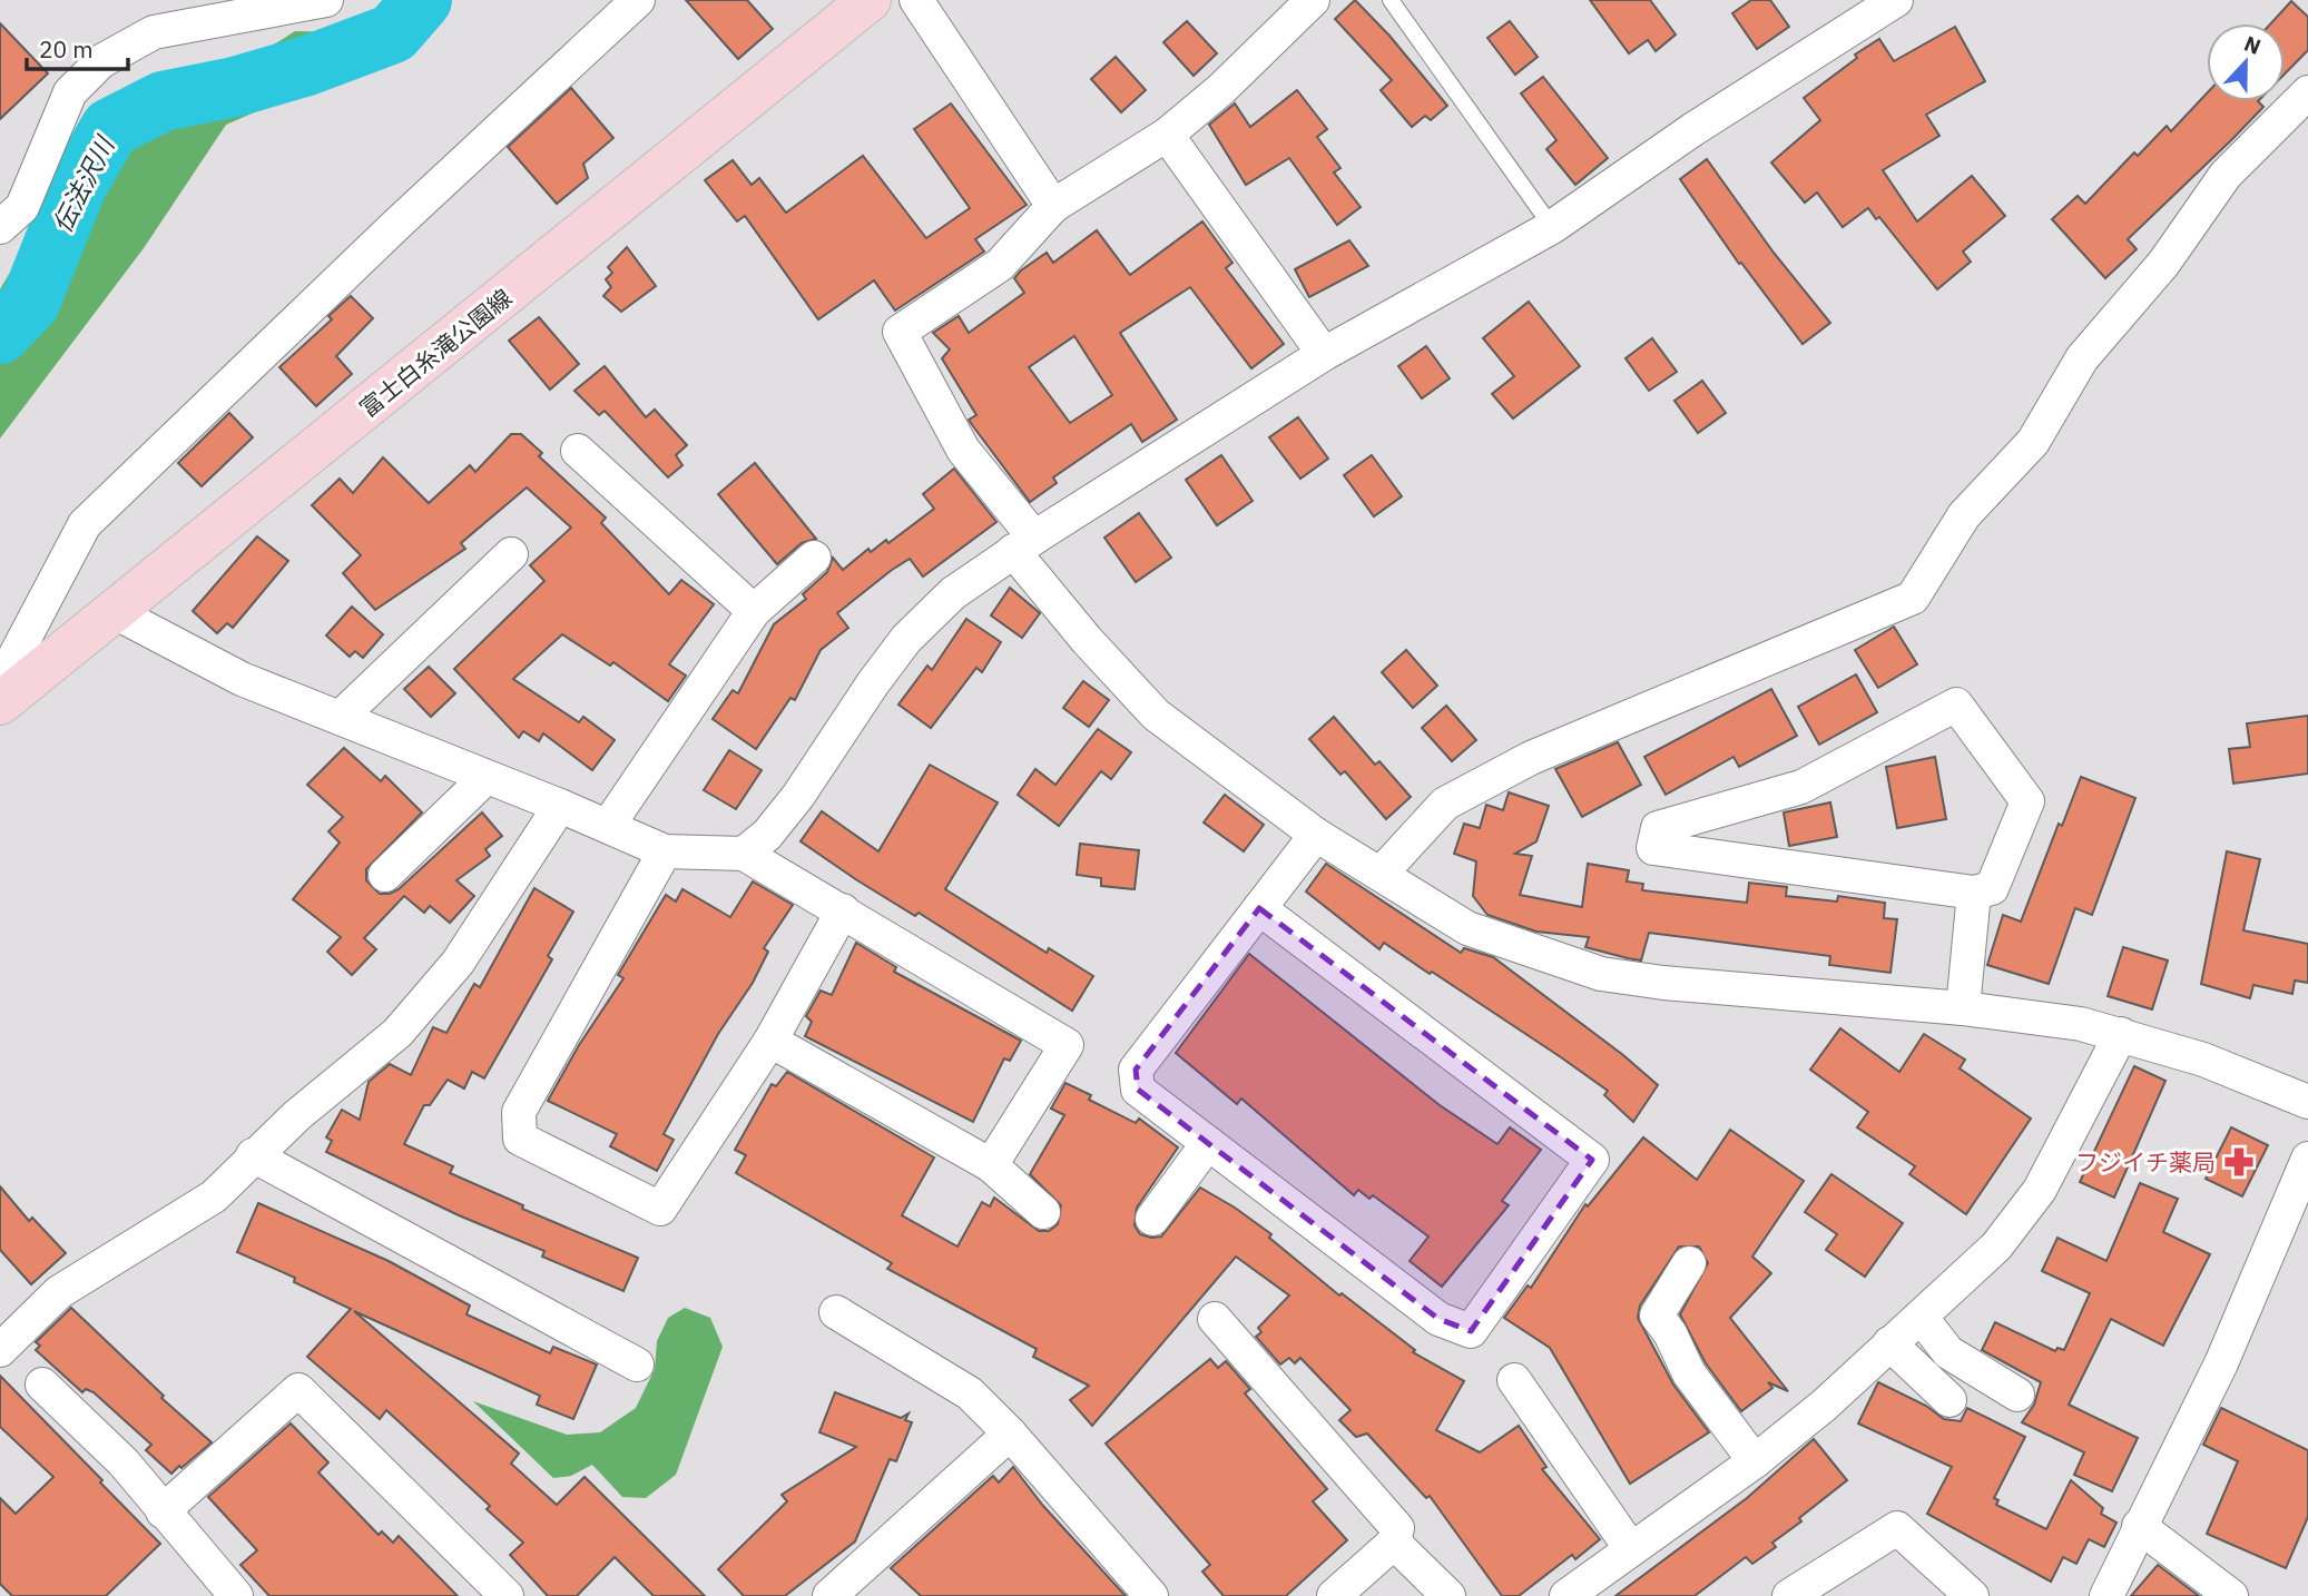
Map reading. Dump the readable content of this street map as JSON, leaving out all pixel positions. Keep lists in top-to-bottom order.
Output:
{
  "streets": {
    "main road": ["富士白糸滝公園線"]
  },
  "water": ["伝法沢川"],
  "places": {
    "pharmacy": ["フジイチ薬局"]
  },
  "scale_bar": "20 m",
  "north": "top"
}
